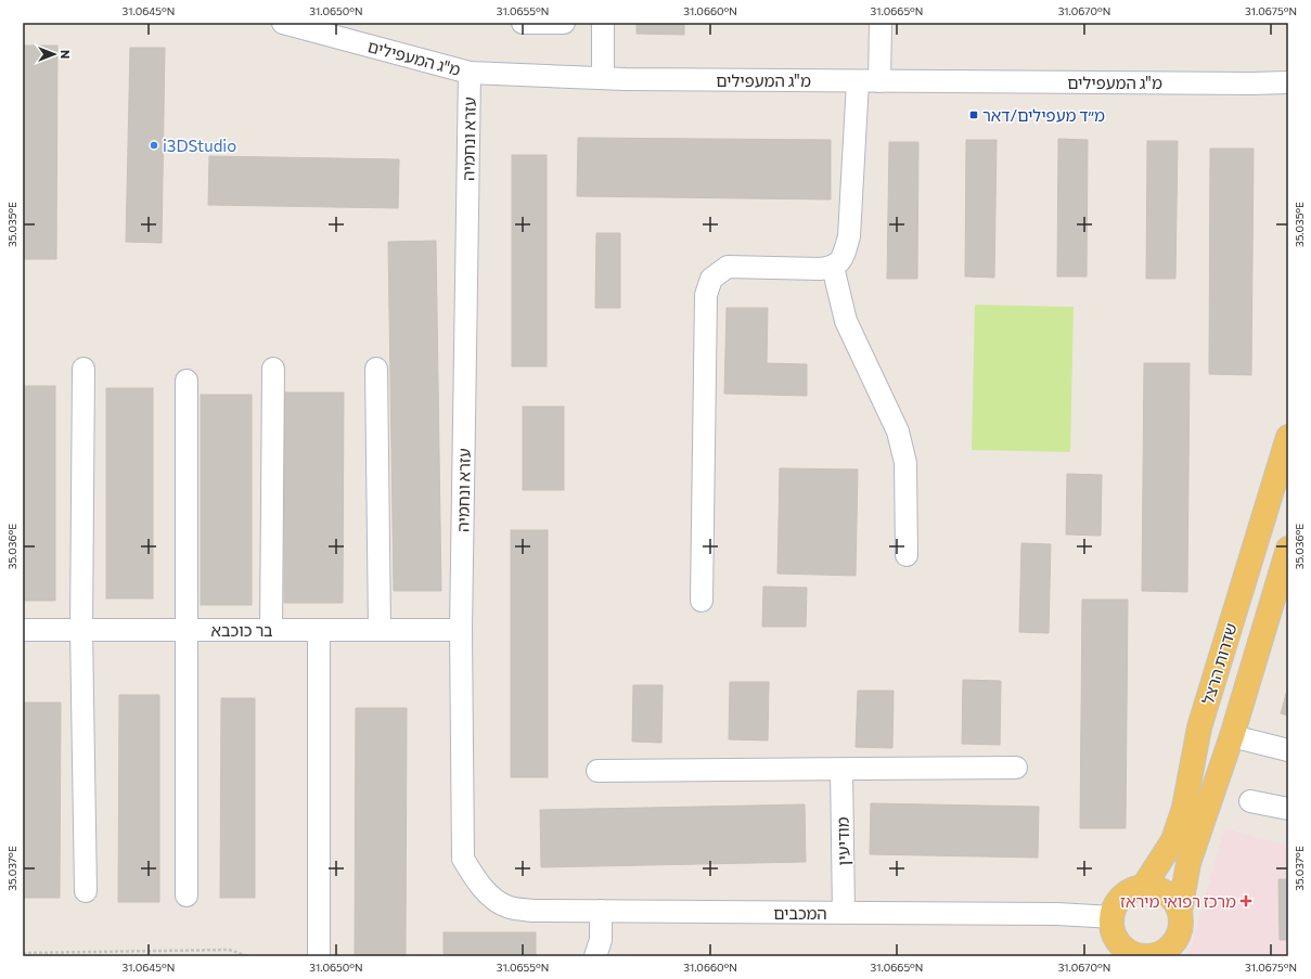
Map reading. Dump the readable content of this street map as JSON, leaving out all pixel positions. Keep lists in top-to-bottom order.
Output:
{
  "streets": {
    "main road": ["שדרות הרצל"],
    "street": [
      "מ\"ג המעפילים",
      "עזרא ונחמיה",
      "בר כוכבא",
      "מודיעין",
      "המכבים"
    ]
  },
  "crossings": [
    ["מ\"ג המעפילים", "עזרא ונחמיה"],
    ["עזרא ונחמיה", "בר כוכבא"],
    ["עזרא ונחמיה", "המכבים"],
    ["שדרות הרצל", "המכבים"],
    ["מודיעין", "המכבים"]
  ],
  "places": {
    "transit": ["מ״ד מעפילים/דאר"],
    "other": ["i3DStudio"],
    "health": ["מרכז רפואי מיראז"]
  },
  "north": "right",
  "coordinates": [
    "31.0645°N",
    "31.0650°N",
    "31.0655°N",
    "31.0660°N",
    "31.0665°N",
    "31.0670°N",
    "31.0675°N",
    "35.035°E",
    "35.036°E",
    "35.037°E"
  ]
}
